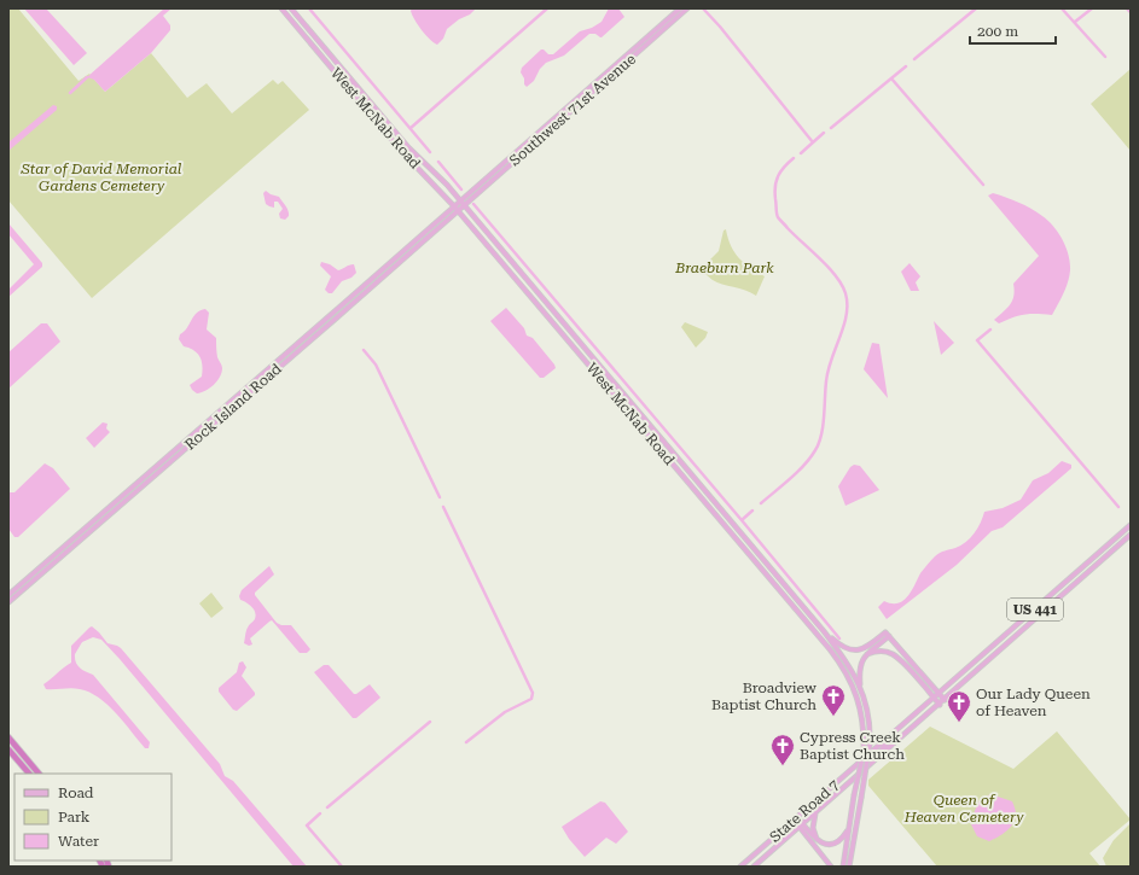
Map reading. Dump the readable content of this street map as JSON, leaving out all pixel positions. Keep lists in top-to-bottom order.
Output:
{
  "streets": {
    "main road": [
      "Southwest 71st Avenue",
      "West McNab Road",
      "Rock Island Road",
      "US 441",
      "State Road 7"
    ]
  },
  "crossings": [
    ["Southwest 71st Avenue", "West McNab Road"],
    ["Southwest 71st Avenue", "Rock Island Road"],
    ["West McNab Road", "Rock Island Road"]
  ],
  "parks": ["Star of David Memorial Gardens Cemetery", "Braeburn Park", "Queen of Heaven Cemetery"],
  "places": {
    "church": ["Broadview Baptist Church", "Our Lady Queen of Heaven", "Cypress Creek Baptist Church"]
  },
  "legend": ["Road", "Park", "Water"],
  "scale_bar": "200 m"
}
